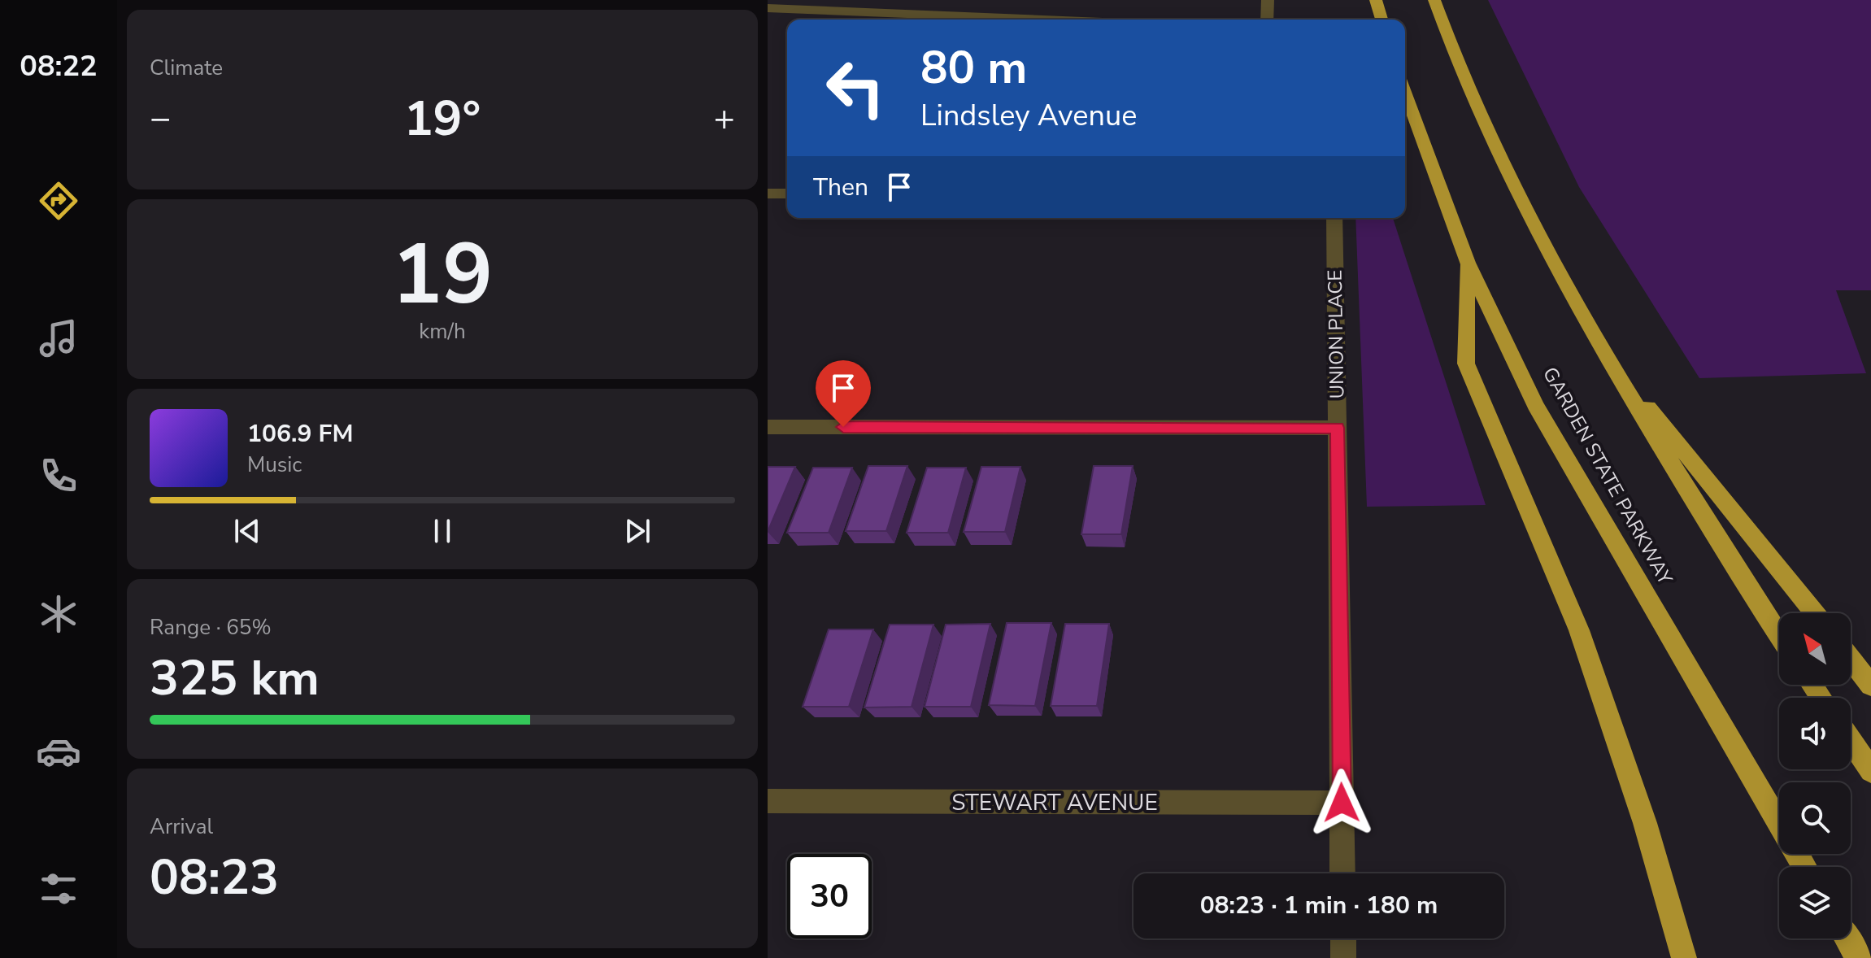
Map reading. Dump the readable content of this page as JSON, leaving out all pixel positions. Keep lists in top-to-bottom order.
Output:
{
  "streets": {
    "highway": ["GARDEN STATE PARKWAY"],
    "street": ["UNION PLACE", "STEWART AVENUE"]
  },
  "crossings": [
    ["UNION PLACE", "STEWART AVENUE"]
  ],
  "north": "top left",
  "page": {
    "tabs": "08:22",
    "tile": [
      "Climate",
      ["19", "km/h"],
      ["Range · 65%", "325 km"],
      ["Arrival", "08:23"]
    ],
    "turn": ["80 m", "Lindsley Avenue"],
    "heat": ["−", "19°", "+"],
    "then": "Then",
    "song": ["106.9 FM", "Music"],
    "limit": "30",
    "trip": "08:23 · 1 min · 180 m"
  }
}
